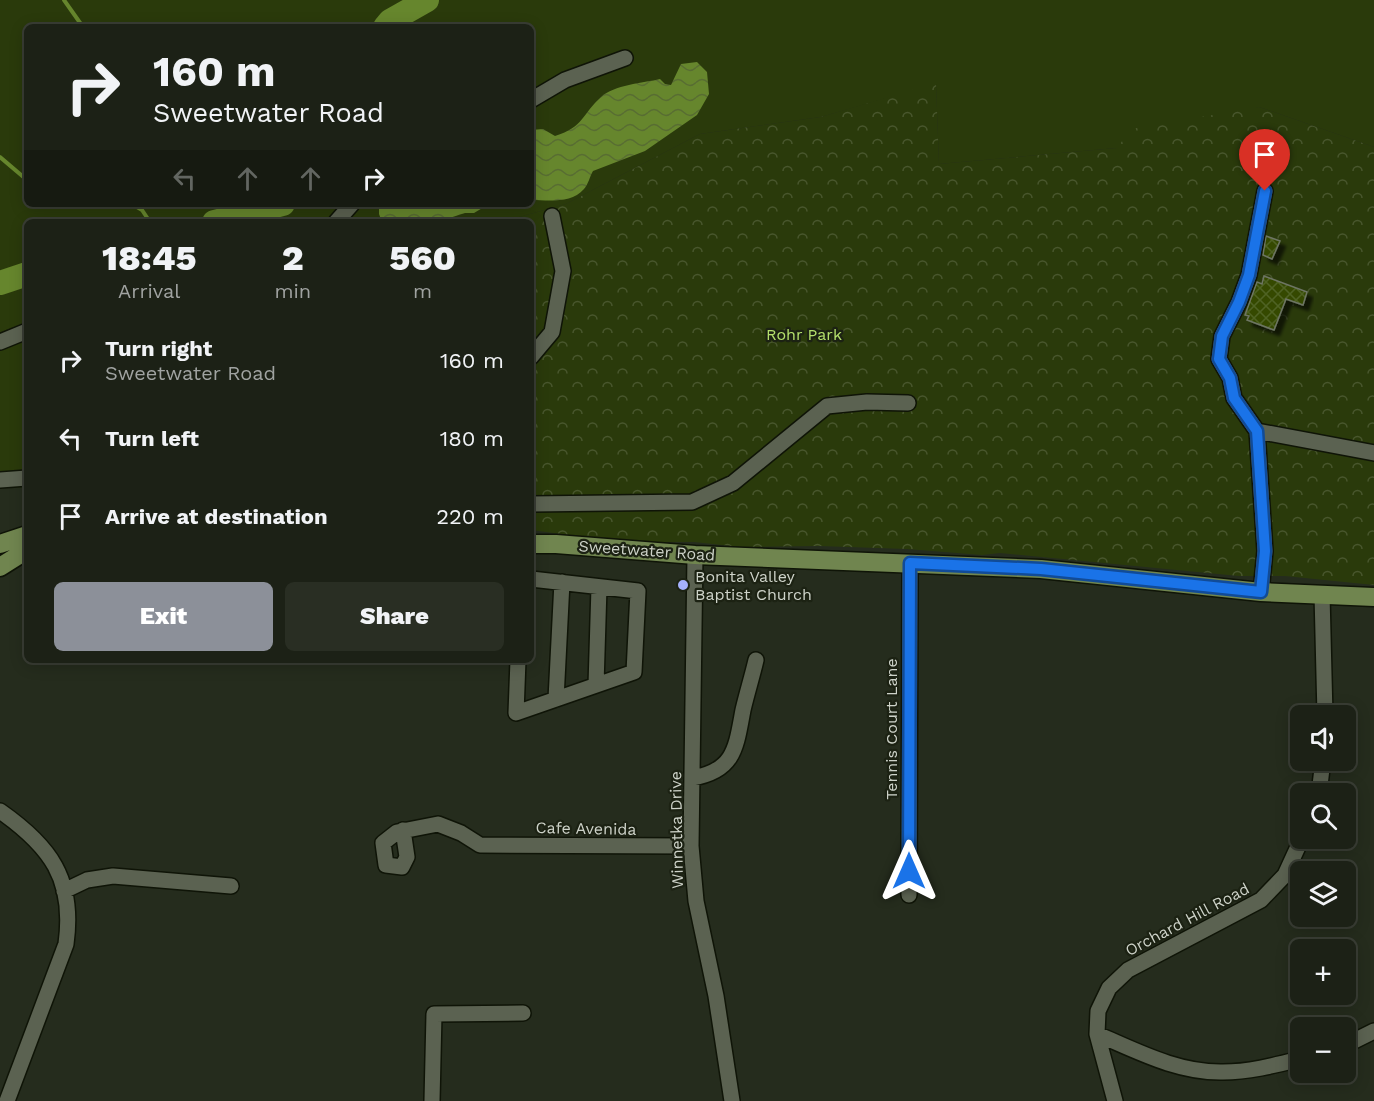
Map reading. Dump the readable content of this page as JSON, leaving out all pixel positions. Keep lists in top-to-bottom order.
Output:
{
  "streets": {
    "main road": ["Sweetwater Road"],
    "street": [
      "Tennis Court Lane",
      "Cafe Avenida",
      "Winnetka Drive",
      "Orchard Hill Road"
    ]
  },
  "crossings": [
    ["Sweetwater Road", "Tennis Court Lane"],
    ["Sweetwater Road", "Winnetka Drive"],
    ["Cafe Avenida", "Winnetka Drive"]
  ],
  "parks": ["Rohr Park"],
  "places": ["Bonita Valley Baptist Church"],
  "page": {
    "turn": ["160 m", "Sweetwater Road"],
    "eta": [
      "18:45",
      "Arrival",
      "2",
      "min",
      "560",
      "m"
    ],
    "list": [
      {
        "name": "Turn right",
        "note": "Sweetwater Road",
        "value": "160 m"
      },
      {
        "name": "Turn left",
        "value": "180 m"
      },
      {
        "name": "Arrive at destination",
        "value": "220 m"
      }
    ],
    "buttons": ["Exit", "Share"],
    "map_buttons": ["+", "−"]
  }
}
